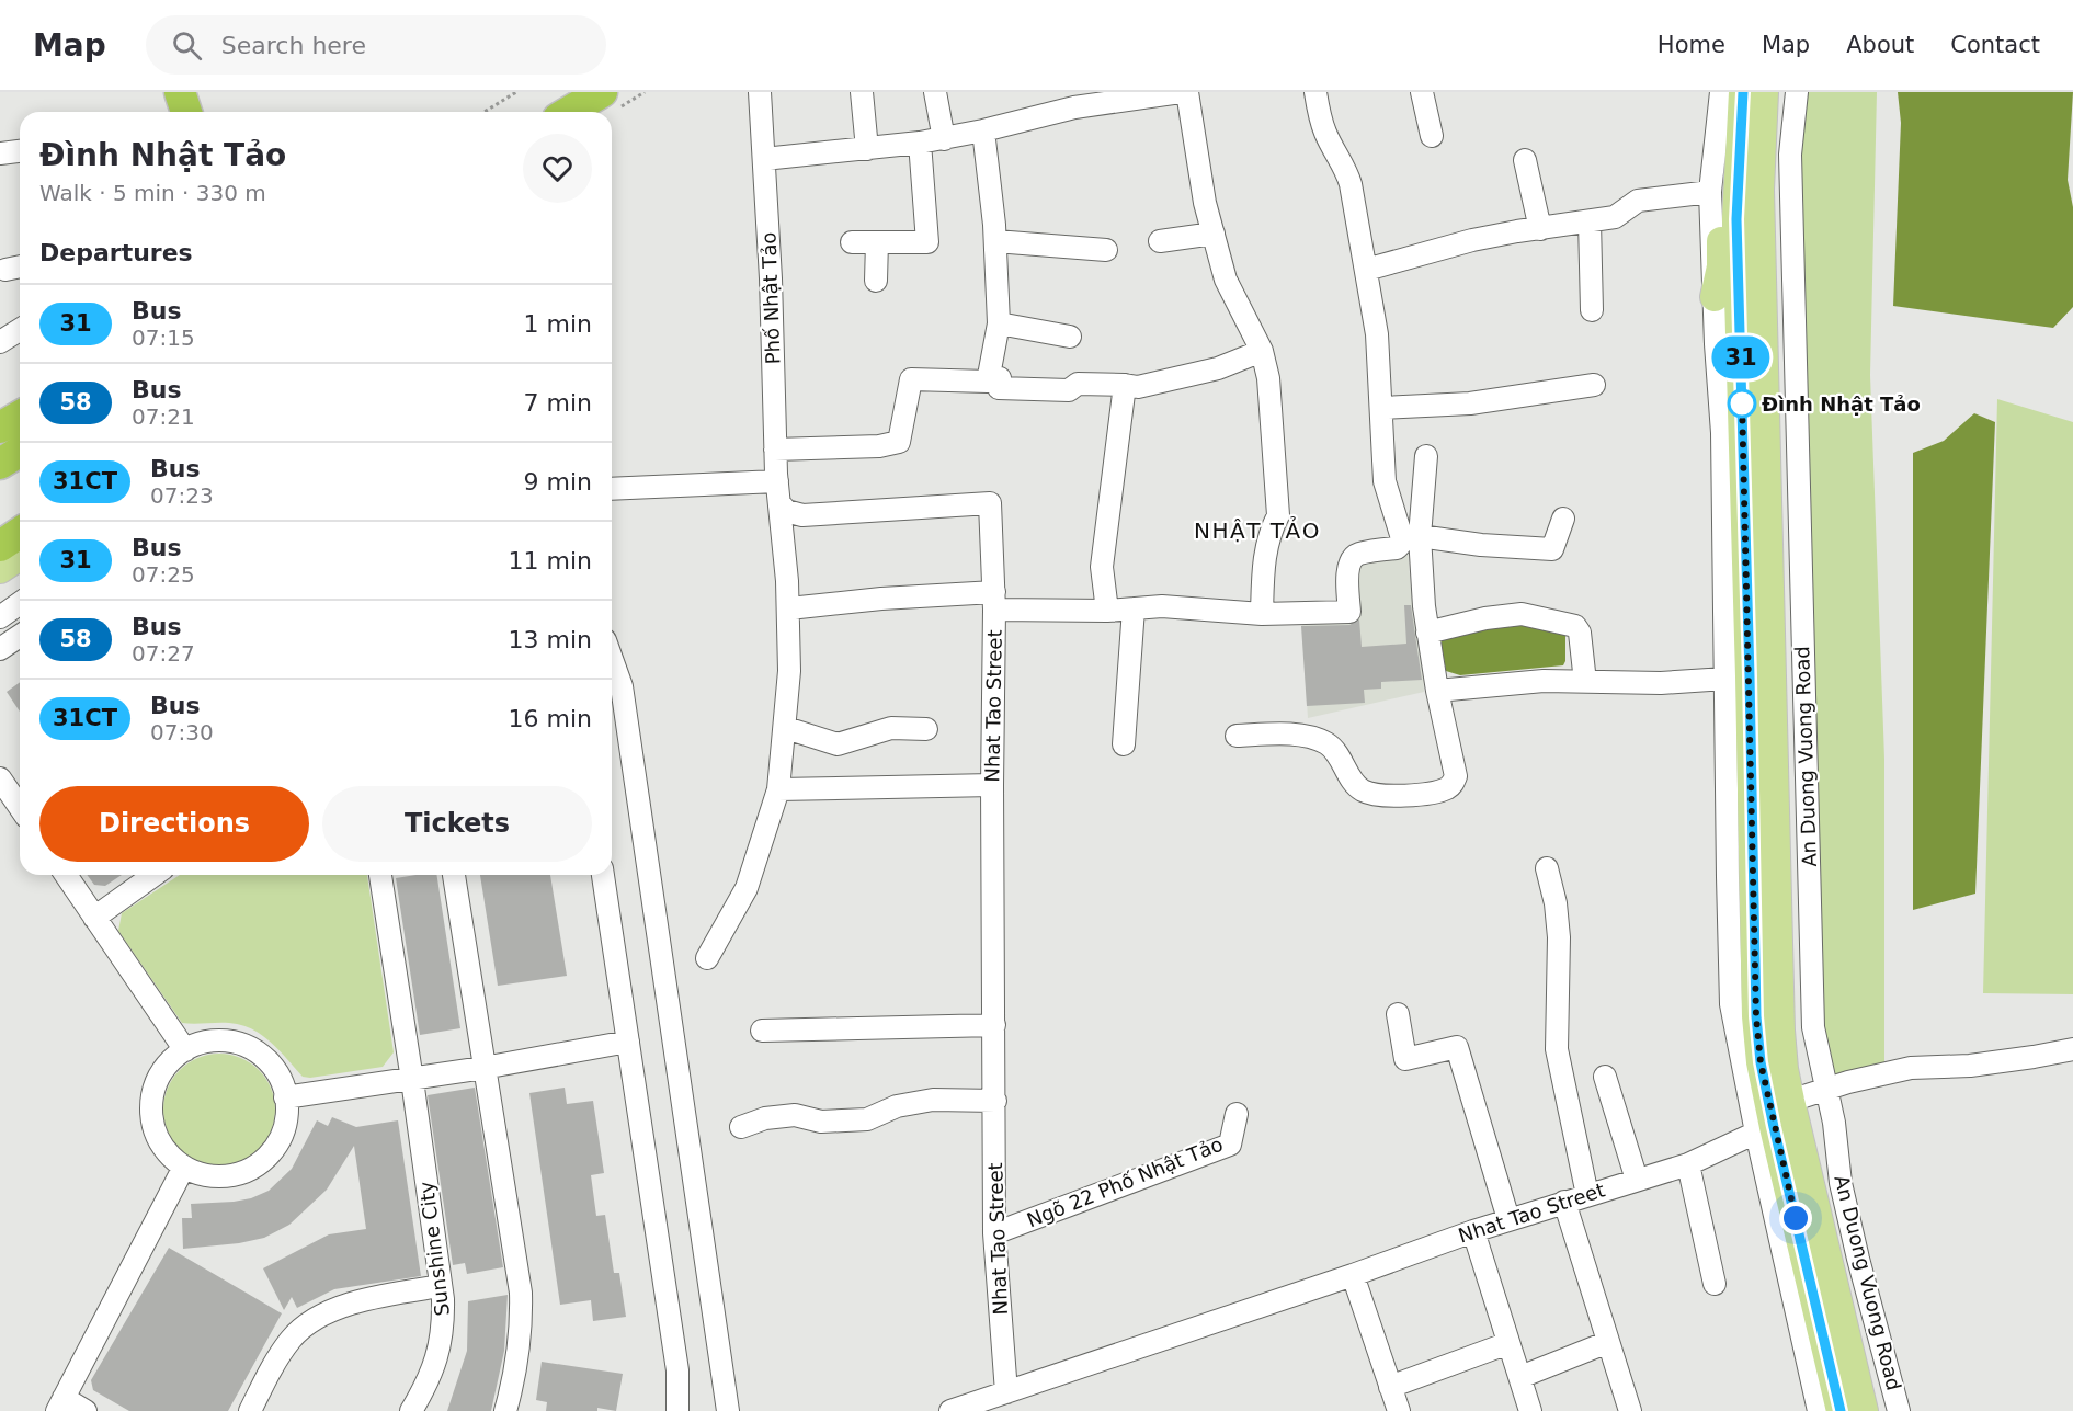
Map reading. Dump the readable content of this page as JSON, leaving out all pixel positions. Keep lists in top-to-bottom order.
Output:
{
  "streets": {
    "main road": ["An Duong Vuong Road"],
    "street": [
      "Phố Nhật Tảo",
      "Nhat Tao Street",
      "Ngõ 22 Phố Nhật Tảo",
      "Sunshine City"
    ]
  },
  "crossings": [
    ["Phố Nhật Tảo", "Nhat Tao Street"],
    ["Nhat Tao Street", "Ngõ 22 Phố Nhật Tảo"]
  ],
  "districts": ["NHẬT TẢO"],
  "places": ["Đình Nhật Tảo"],
  "lines": ["bus line 31"],
  "page": {
    "header": "Map",
    "search": "Search here",
    "nav": [
      "Home",
      "Map",
      "About",
      "Contact"
    ],
    "on_map": "31",
    "heading": [
      ["Đình Nhật Tảo", "Walk · 5 min · 330 m"],
      "Departures"
    ],
    "list": [
      {
        "mark": "31",
        "name": "Bus",
        "note": "07:15",
        "value": "1 min"
      },
      {
        "mark": "58",
        "name": "Bus",
        "note": "07:21",
        "value": "7 min"
      },
      {
        "mark": "31CT",
        "name": "Bus",
        "note": "07:23",
        "value": "9 min"
      },
      {
        "mark": "31",
        "name": "Bus",
        "note": "07:25",
        "value": "11 min"
      },
      {
        "mark": "58",
        "name": "Bus",
        "note": "07:27",
        "value": "13 min"
      },
      {
        "mark": "31CT",
        "name": "Bus",
        "note": "07:30",
        "value": "16 min"
      }
    ],
    "buttons": ["Directions", "Tickets"]
  }
}
